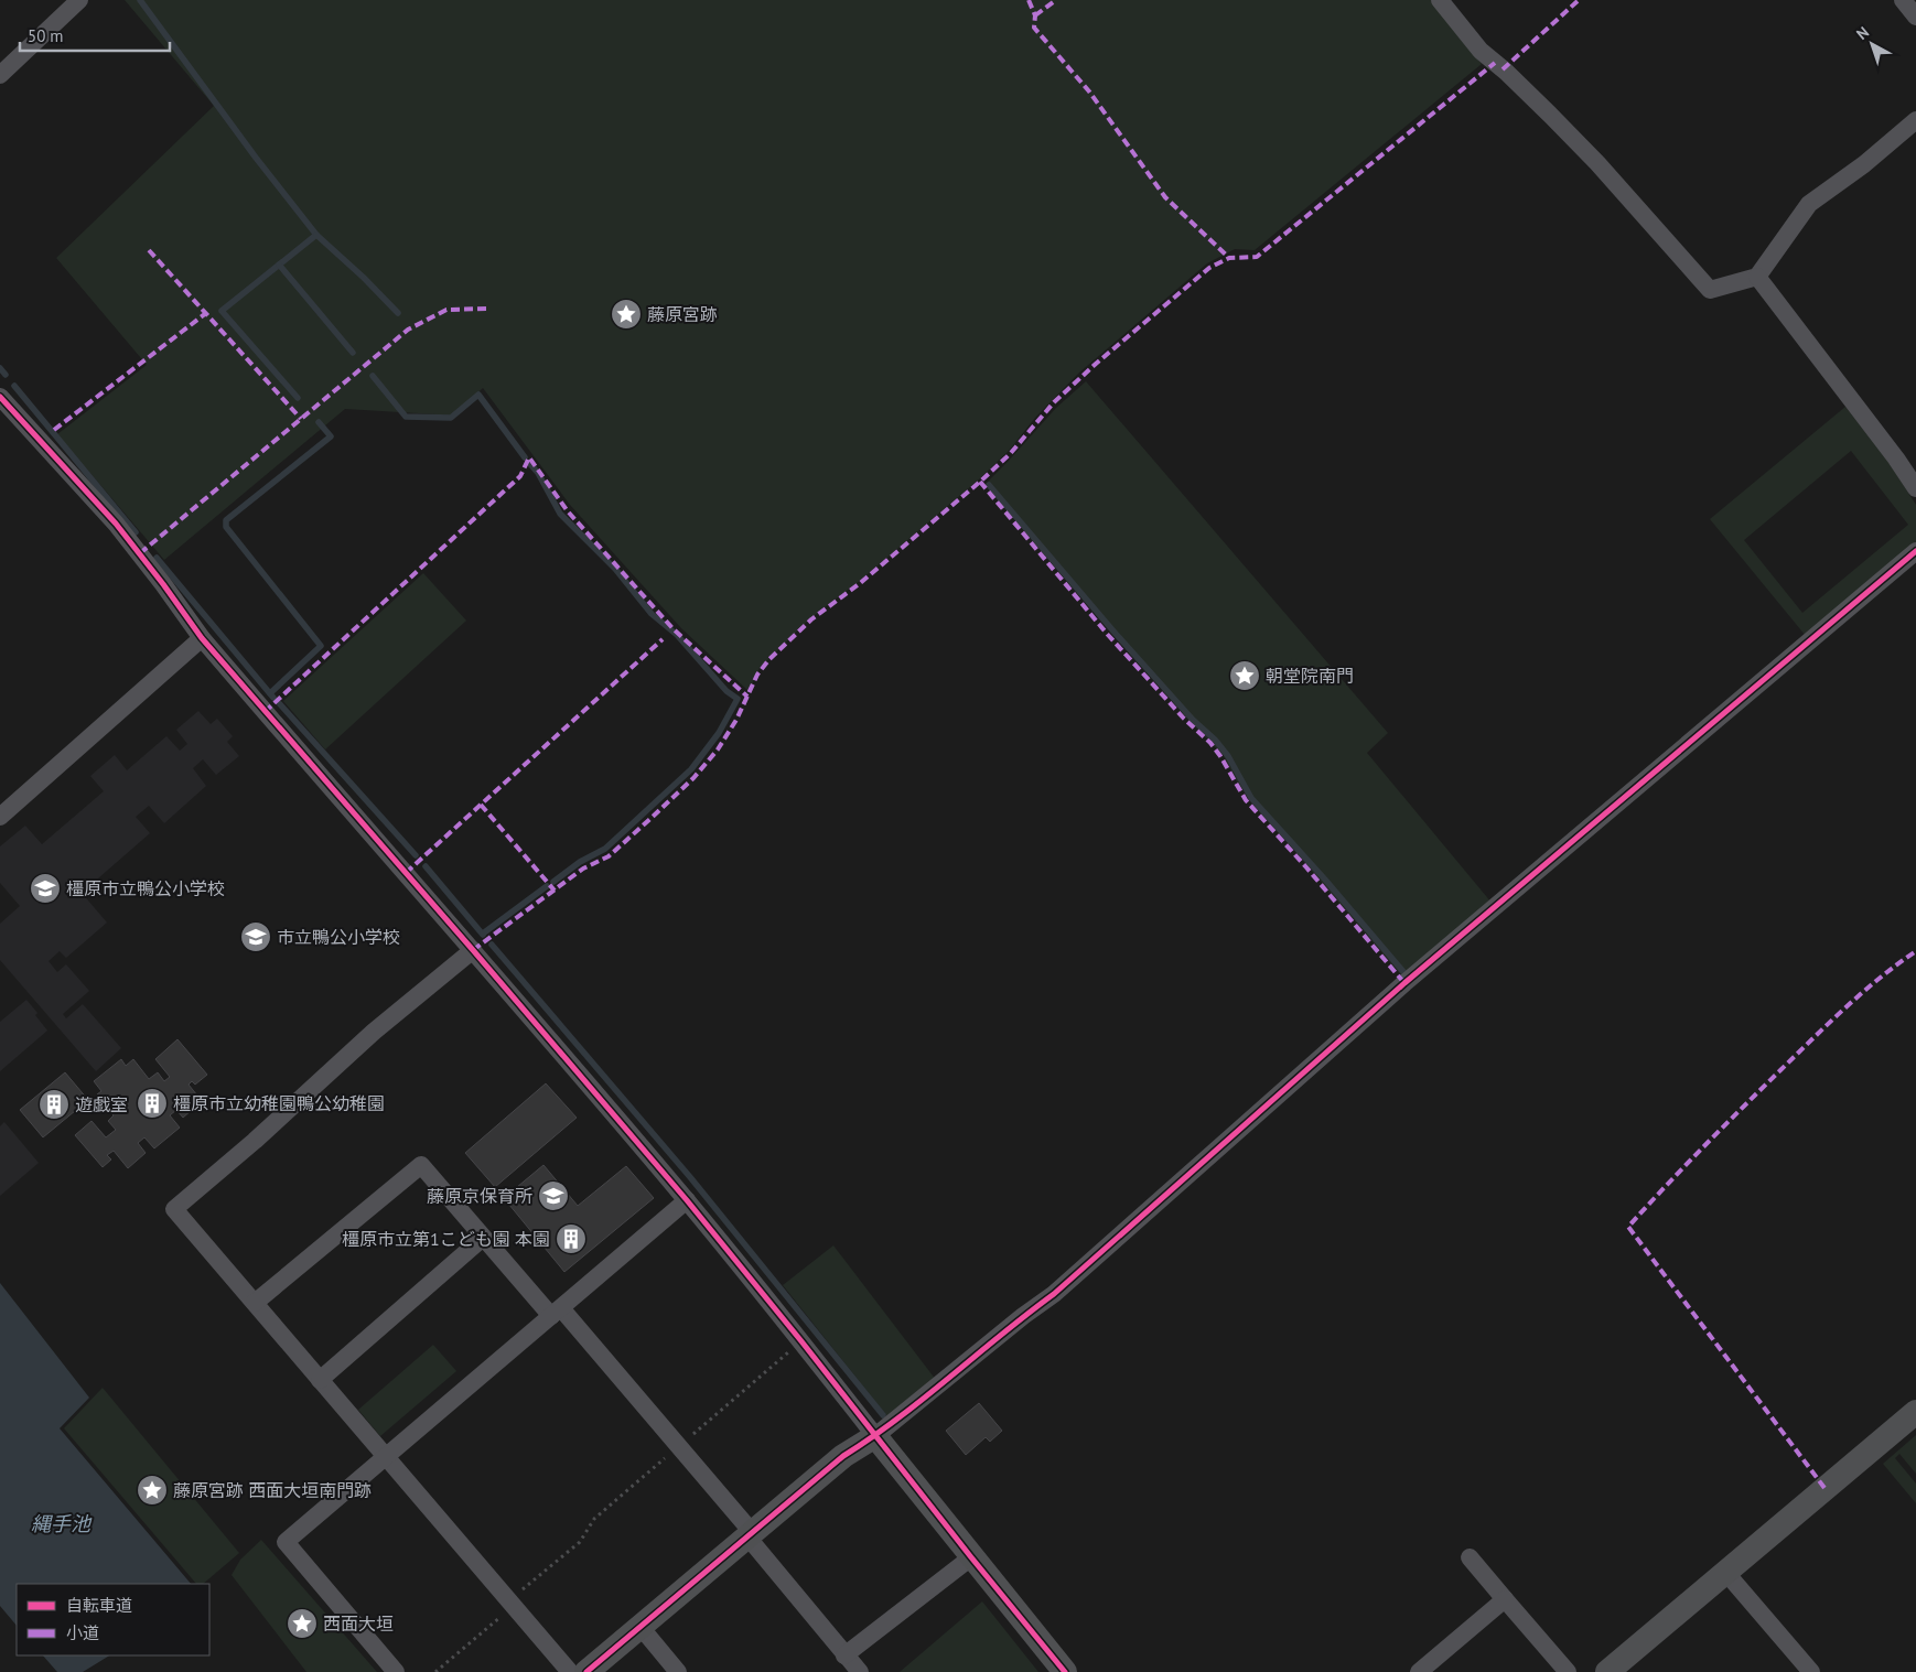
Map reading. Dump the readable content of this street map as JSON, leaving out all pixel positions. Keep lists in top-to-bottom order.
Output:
{
  "water": ["縄手池"],
  "places": {
    "place": [
      "藤原宮跡",
      "朝堂院南門",
      "藤原宮跡 西面大垣南門跡",
      "西面大垣"
    ],
    "school or university": ["橿原市立鴨公小学校", "市立鴨公小学校", "藤原京保育所"],
    "building": ["橿原市立幼稚園鴨公幼稚園", "遊戯室", "橿原市立第1こども園 本園"]
  },
  "legend": ["自転車道", "小道"],
  "scale_bar": "50 m",
  "north": "top left"
}
